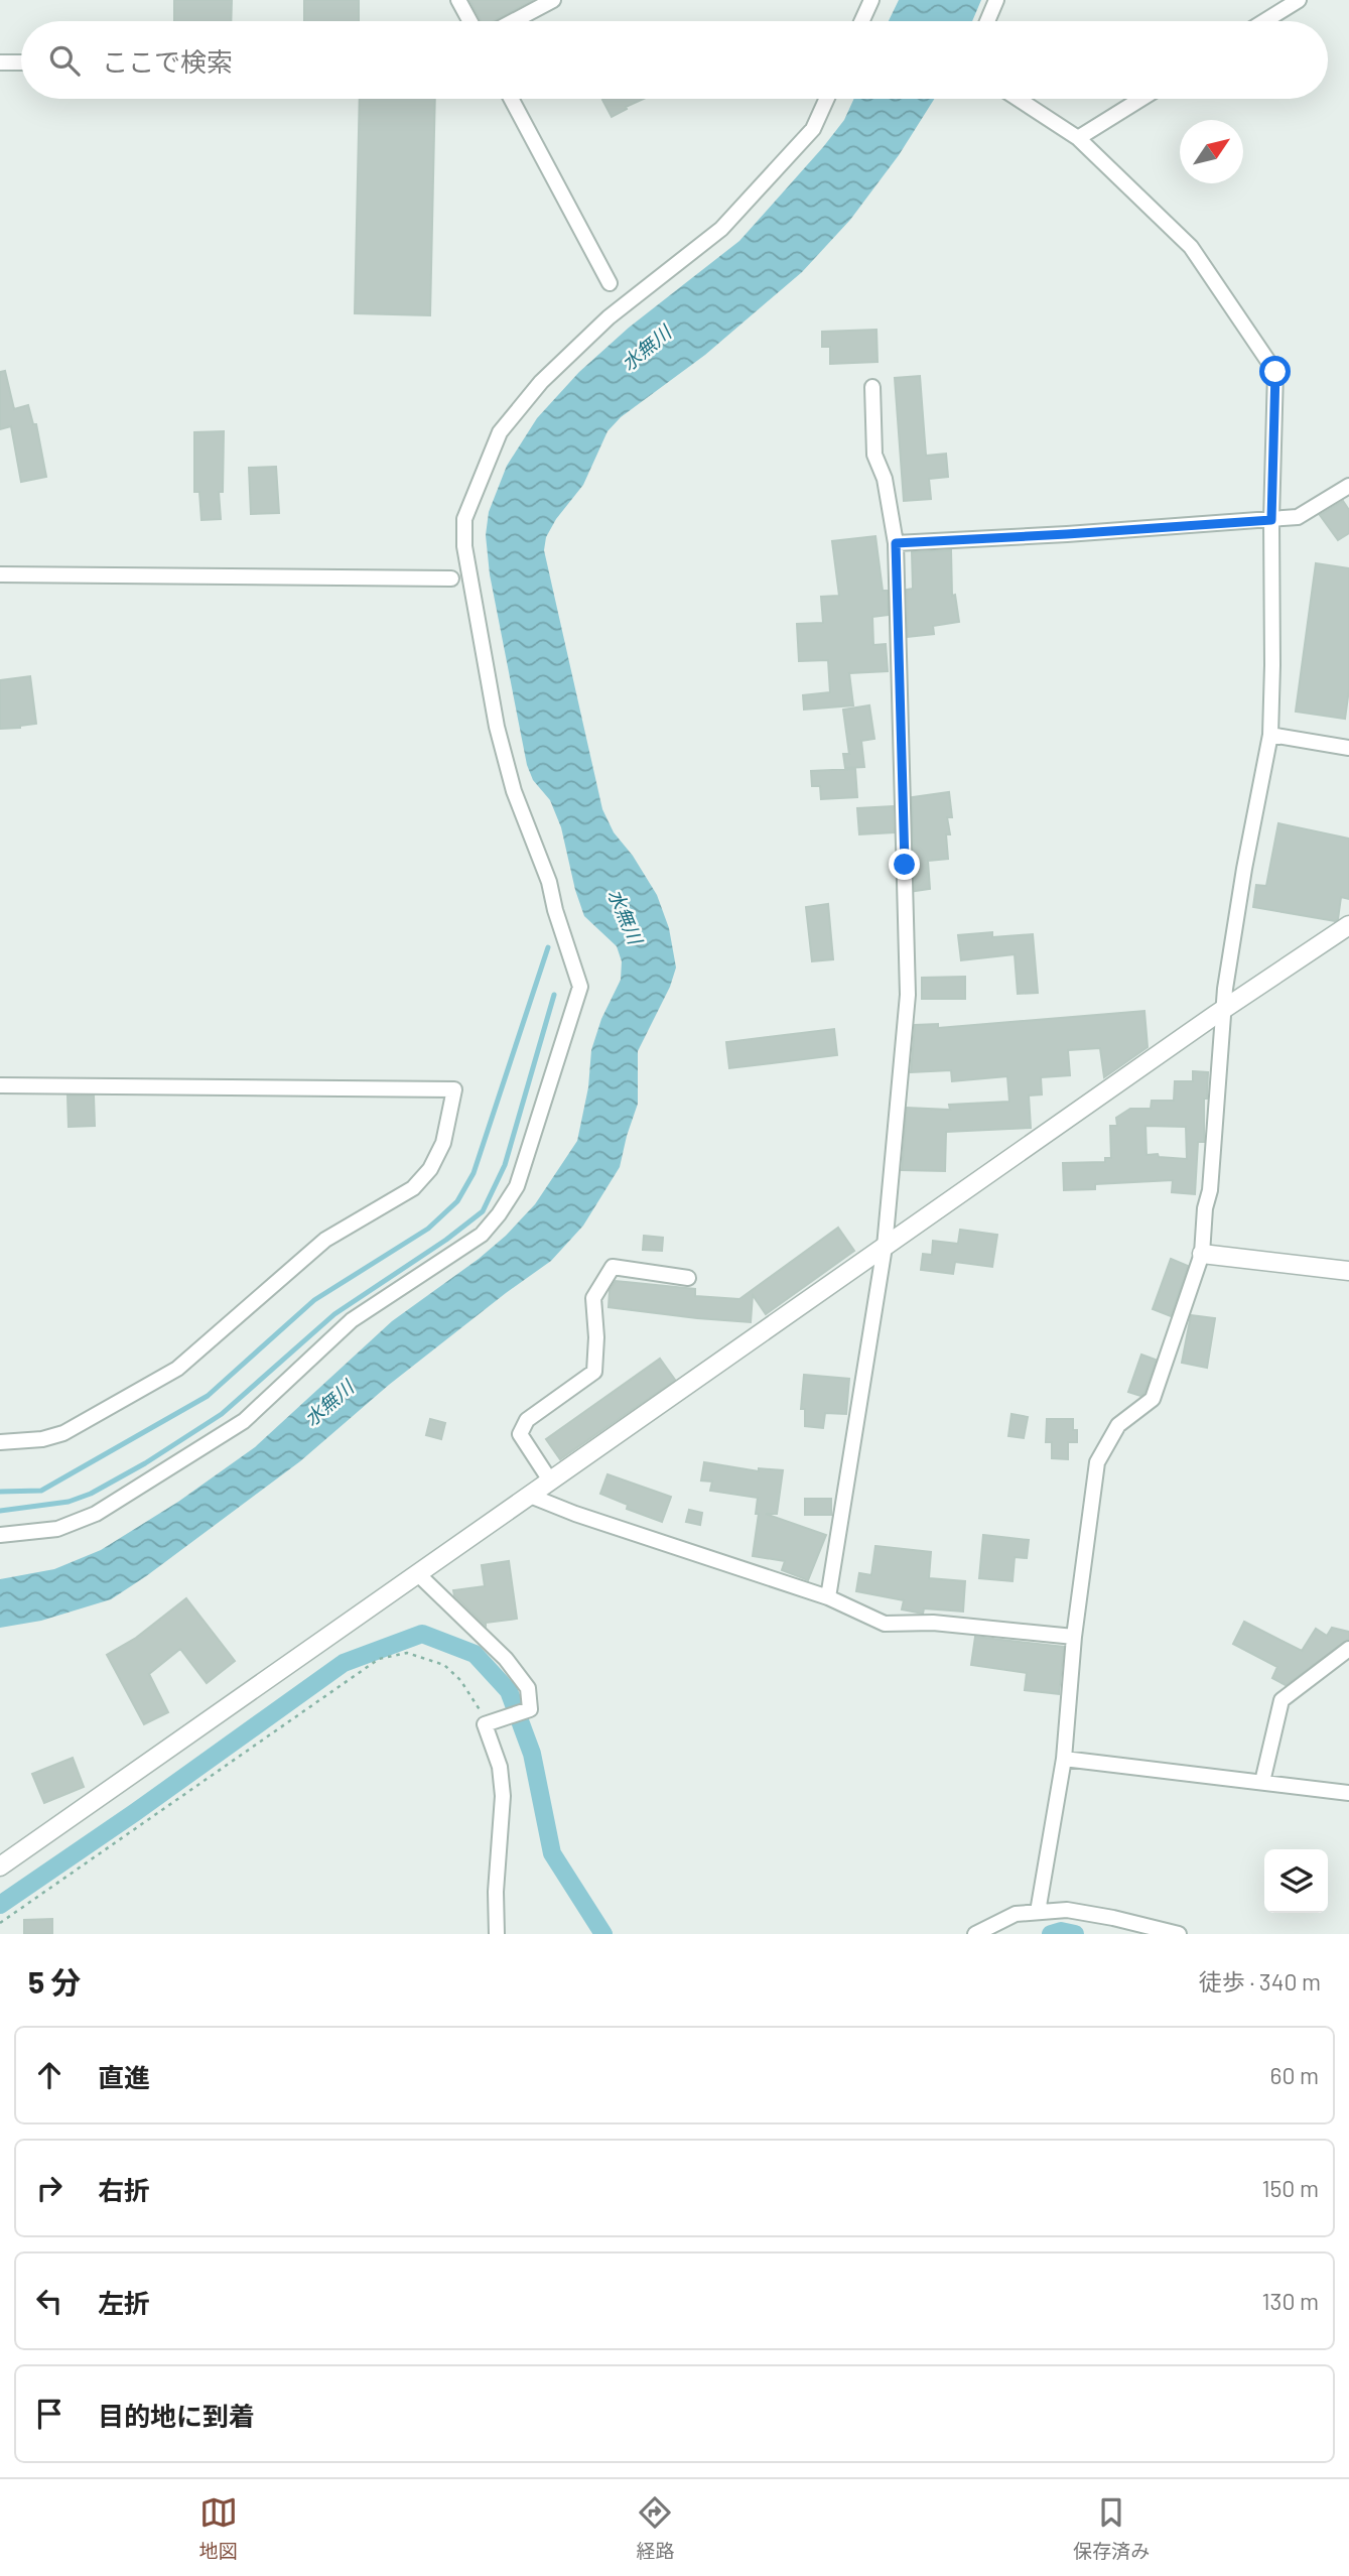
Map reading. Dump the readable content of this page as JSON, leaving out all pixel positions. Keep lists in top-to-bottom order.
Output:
{
  "water": ["水無川"],
  "north": "top right",
  "page": {
    "search": "ここで検索",
    "heading": ["5 分", "徒歩 · 340 m"],
    "list": [
      ["直進", "60 m"],
      ["右折", "150 m"],
      ["左折", "130 m"],
      "目的地に到着"
    ],
    "nav": ["地図", "経路", "保存済み"]
  }
}
